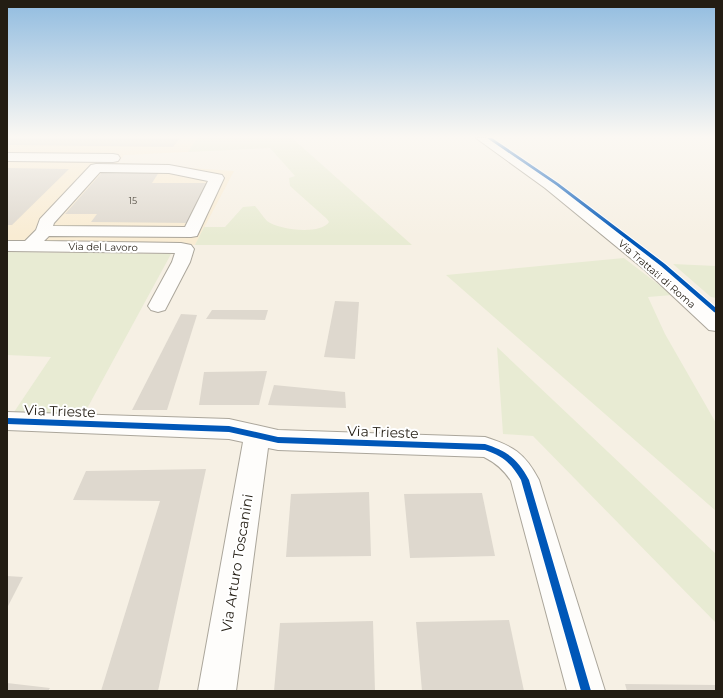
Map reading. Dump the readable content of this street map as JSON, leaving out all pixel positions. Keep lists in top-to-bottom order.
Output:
{
  "streets": {
    "street": [
      "Via del Lavoro",
      "Via Trattati di Roma",
      "Via Trieste",
      "Via Arturo Toscanini"
    ]
  },
  "crossings": [
    ["Via Trieste", "Via Arturo Toscanini"]
  ],
  "house_numbers": ["15"]
}
